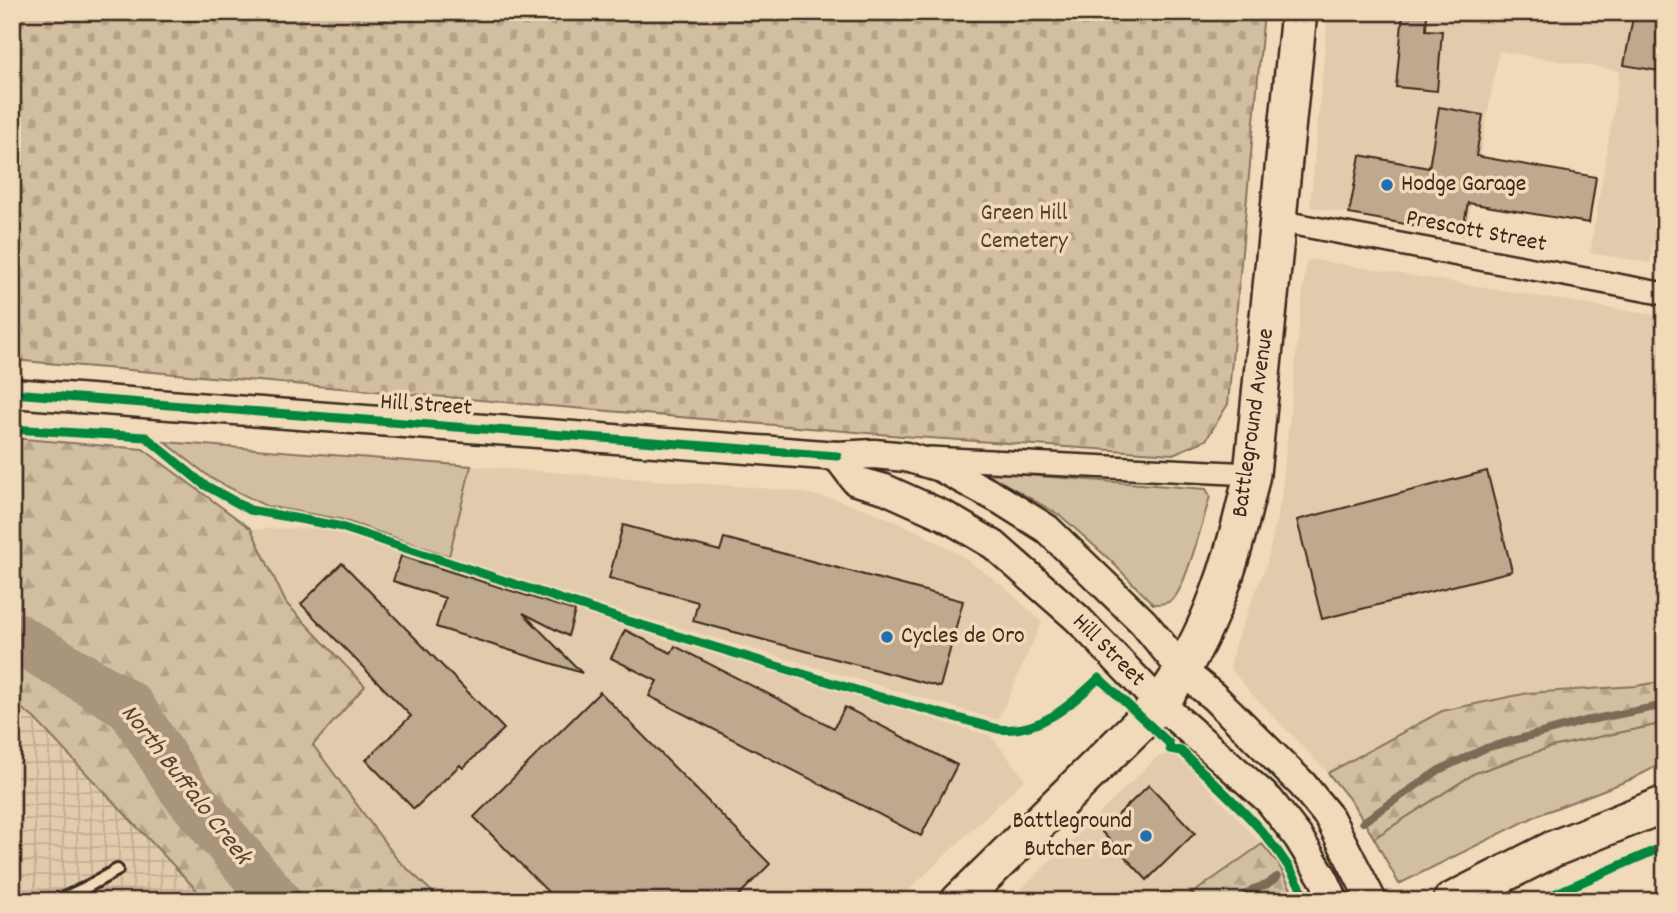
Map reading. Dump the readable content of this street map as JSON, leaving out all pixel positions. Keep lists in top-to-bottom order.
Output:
{
  "streets": {
    "main road": ["Battleground Avenue"],
    "street": ["Prescott Street", "Hill Street"]
  },
  "crossings": [
    ["Prescott Street", "Battleground Avenue"],
    ["Hill Street", "Battleground Avenue"]
  ],
  "water": ["North Buffalo Creek"],
  "parks": ["Green Hill Cemetery"],
  "places": ["Hodge Garage", "Cycles de Oro", "Battleground Butcher Bar"]
}
